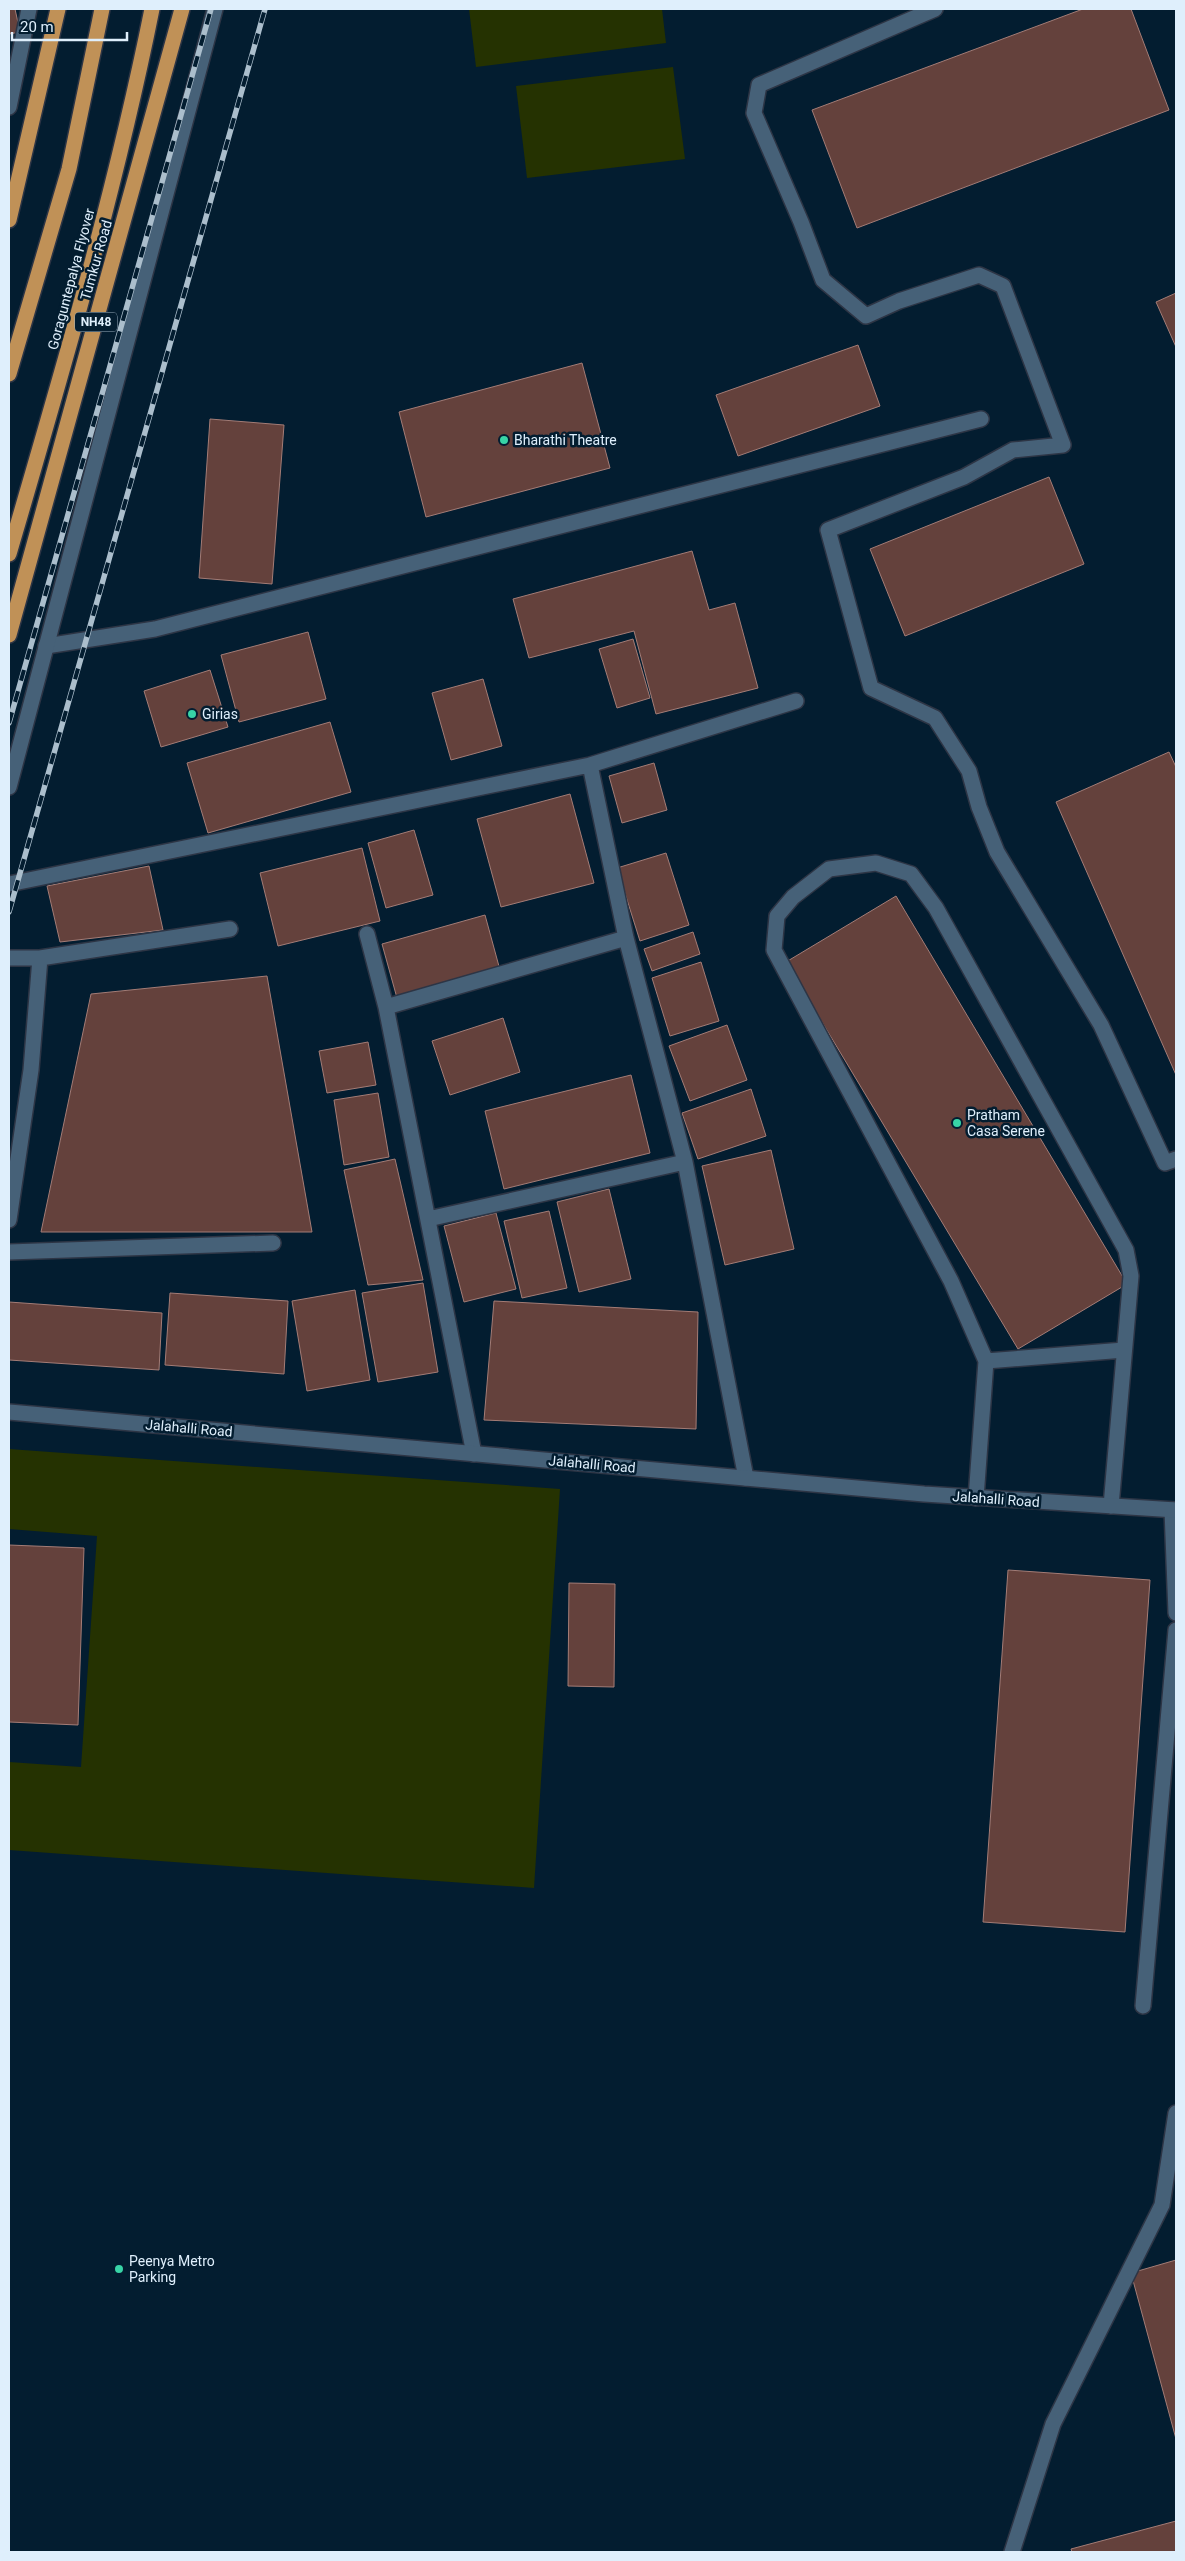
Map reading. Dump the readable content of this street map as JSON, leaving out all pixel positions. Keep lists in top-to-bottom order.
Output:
{
  "streets": {
    "highway": ["Tumkur Road", "Goraguntepalya Flyover", "NH48"],
    "street": ["Jalahalli Road"]
  },
  "places": [
    "Bharathi Theatre",
    "Girias",
    "Pratham Casa Serene",
    "Peenya Metro Parking"
  ],
  "scale_bar": "20 m"
}
